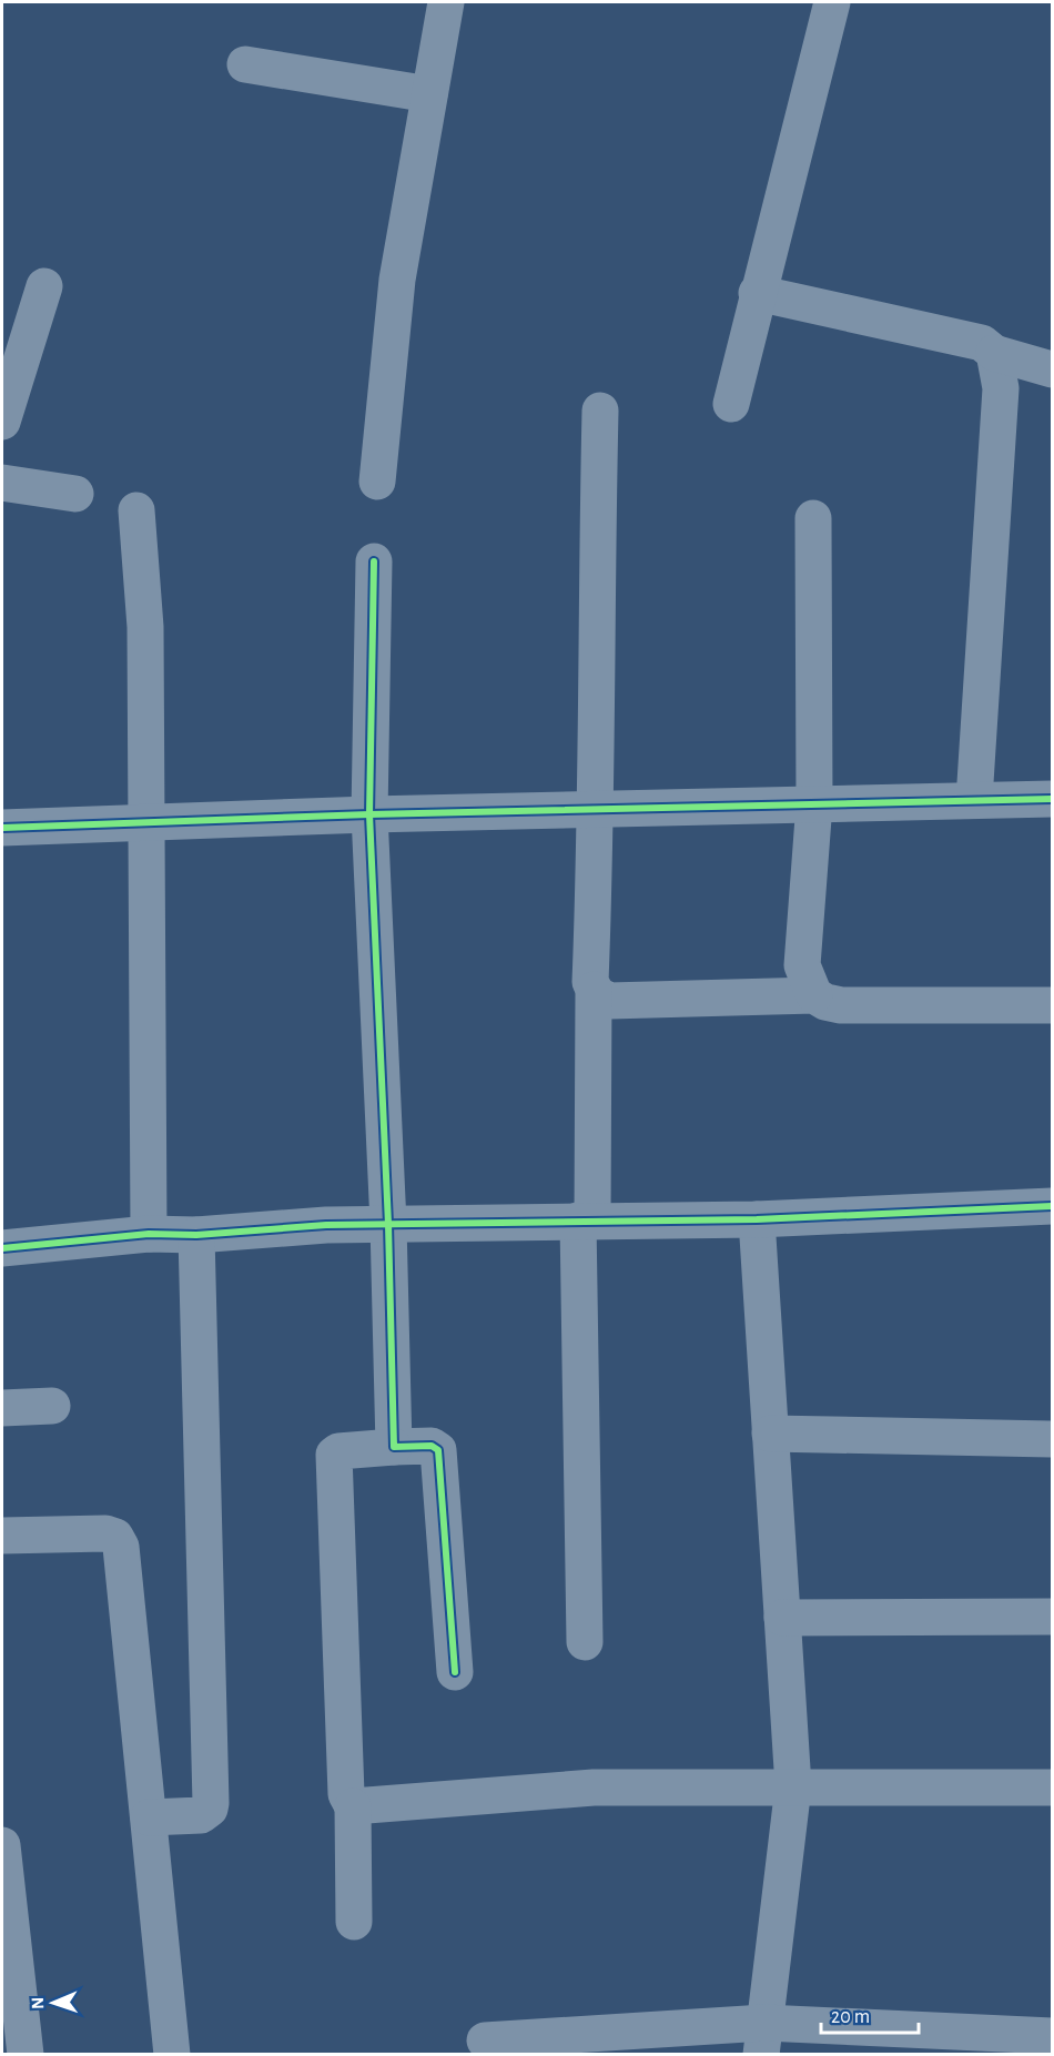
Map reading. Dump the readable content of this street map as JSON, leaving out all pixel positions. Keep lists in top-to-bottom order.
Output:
{
  "scale_bar": "20 m",
  "north": "left"
}
